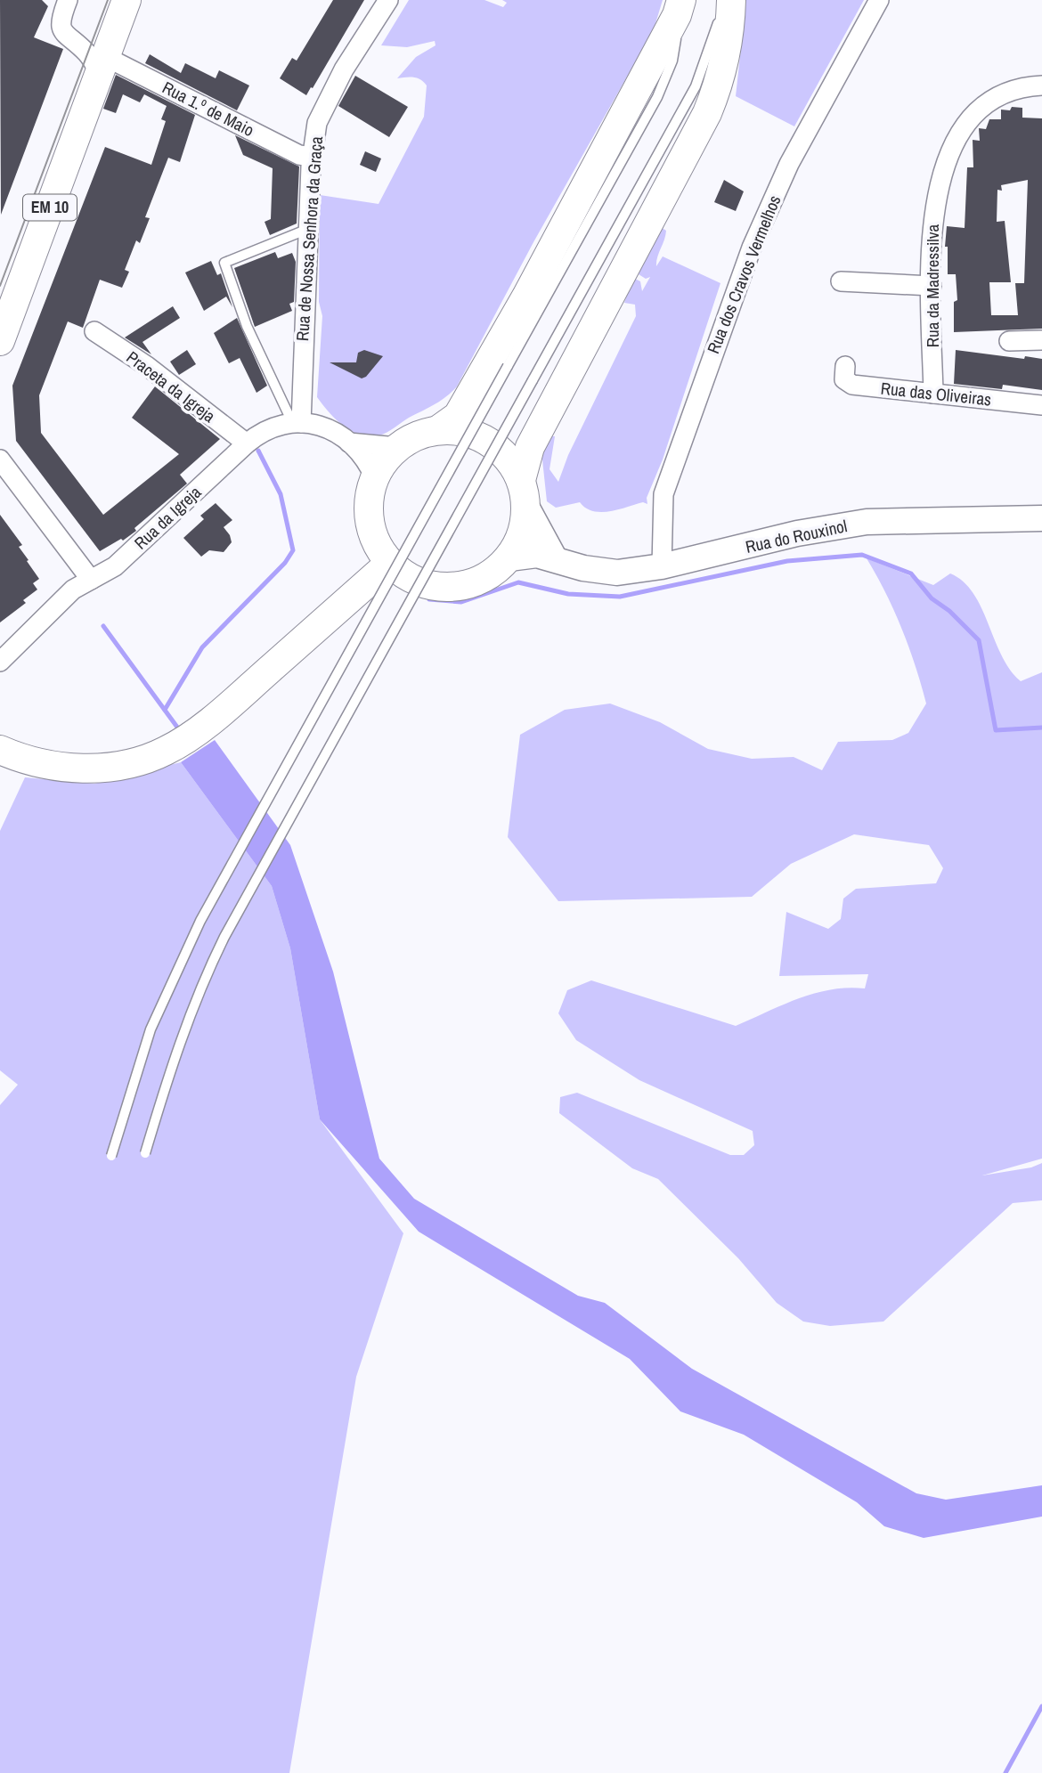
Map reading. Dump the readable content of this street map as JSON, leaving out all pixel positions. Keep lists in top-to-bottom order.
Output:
{
  "streets": {
    "main road": ["EM 10", "Rua do Rouxinol"],
    "street": [
      "Rua 1.º de Maio",
      "Rua de Nossa Senhora da Graça",
      "Rua dos Cravos Vermelhos",
      "Rua da Madressilva",
      "Praceta da Igreja",
      "Rua das Oliveiras",
      "Rua da Igreja"
    ]
  },
  "crossings": [
    ["Rua 1.º de Maio", "EM 10"],
    ["Rua 1.º de Maio", "Rua de Nossa Senhora da Graça"],
    ["Rua de Nossa Senhora da Graça", "Rua da Igreja"],
    ["Rua dos Cravos Vermelhos", "Rua do Rouxinol"],
    ["Rua da Madressilva", "Rua das Oliveiras"],
    ["Praceta da Igreja", "Rua da Igreja"]
  ]
}
